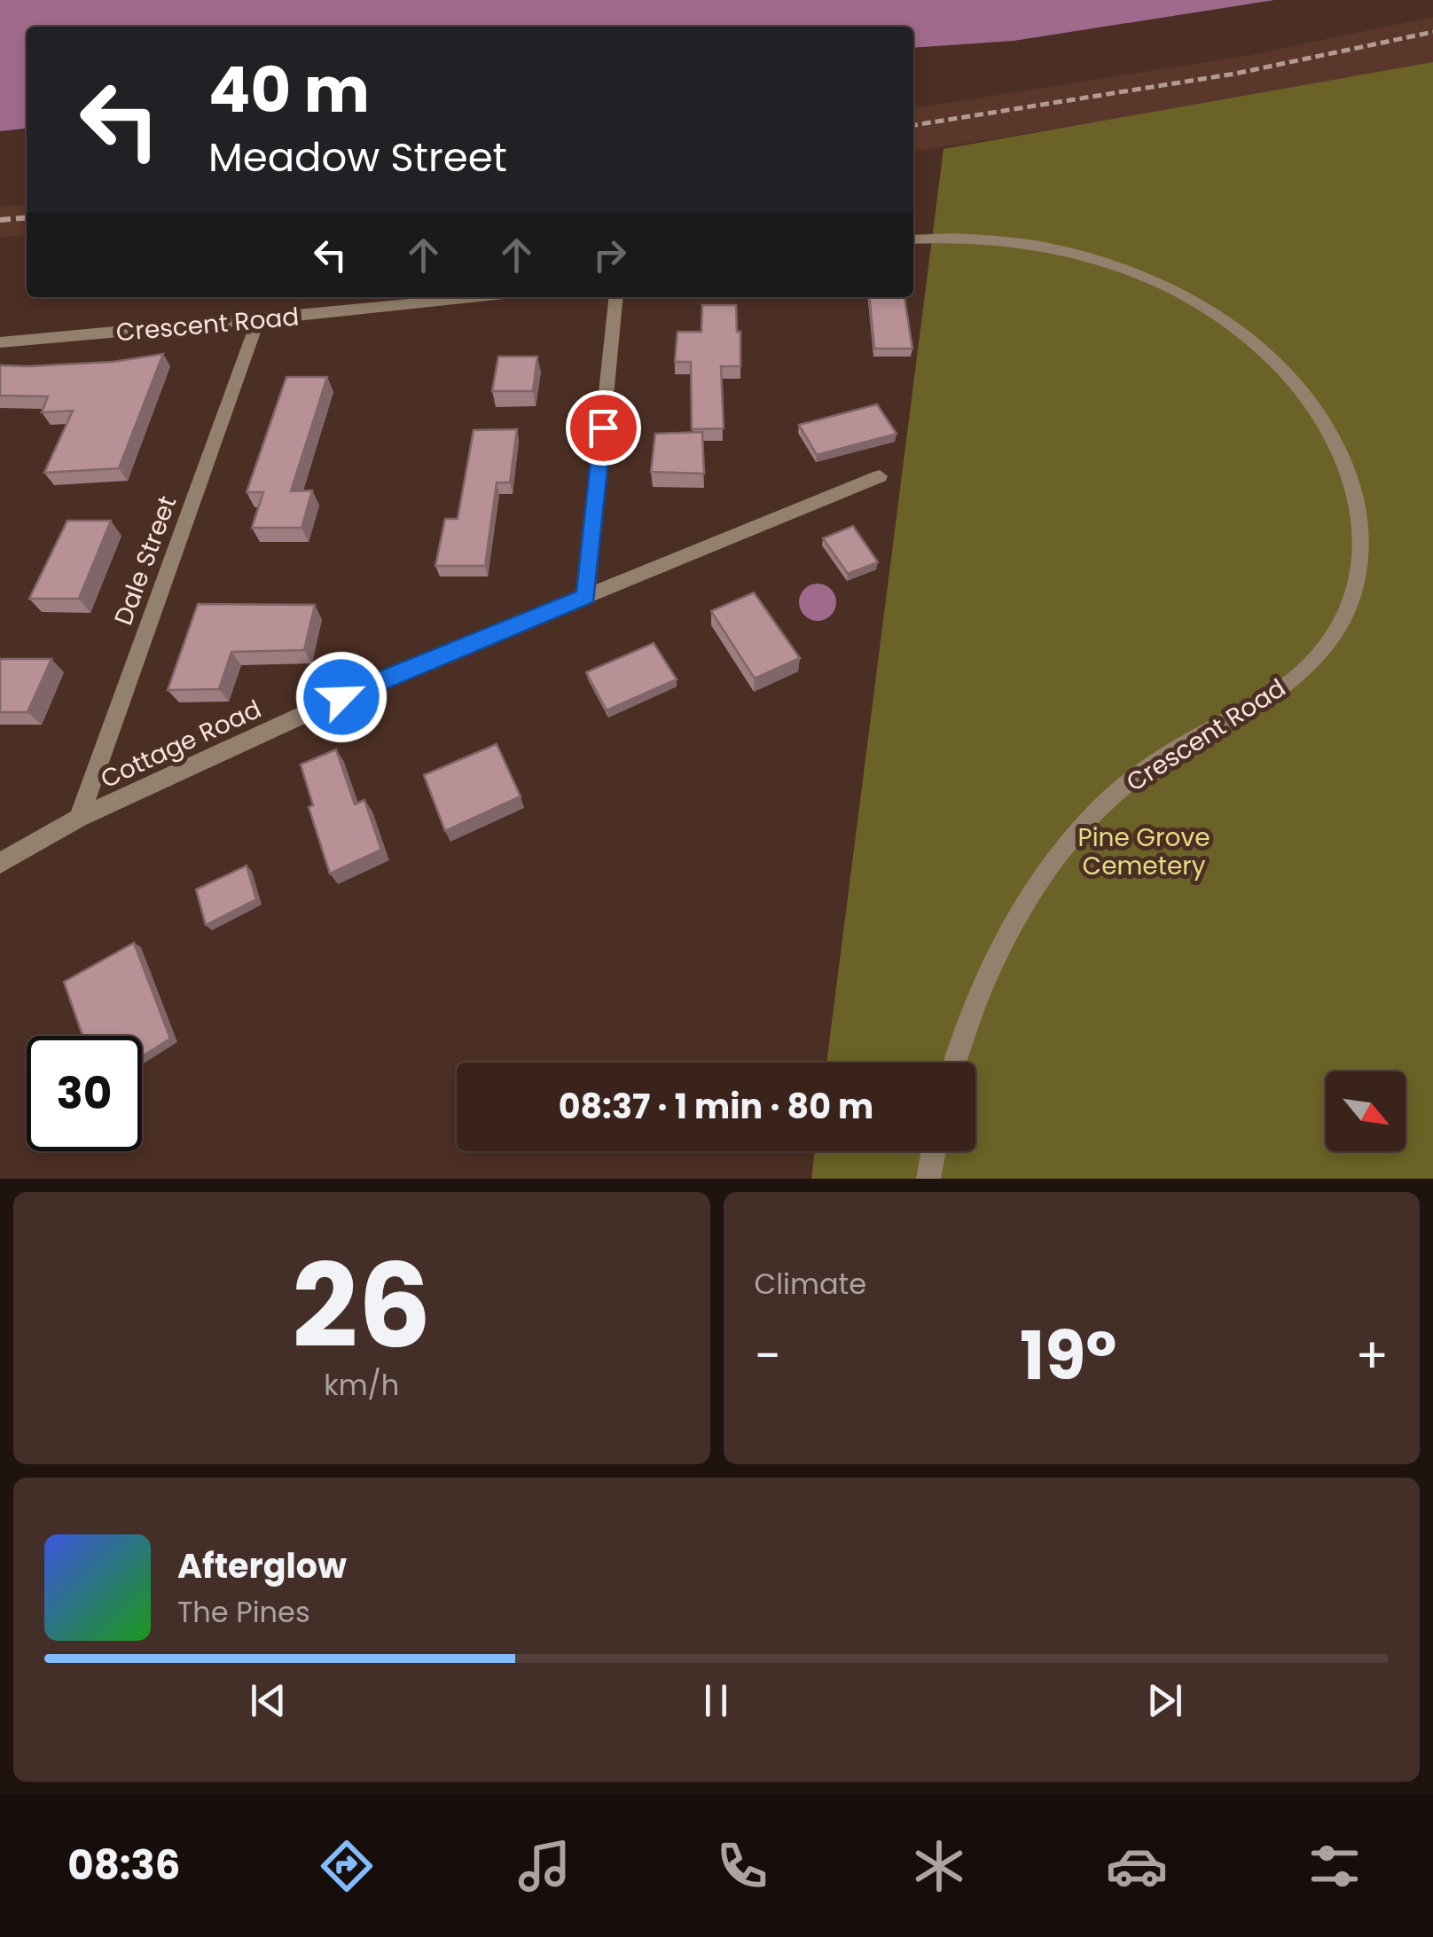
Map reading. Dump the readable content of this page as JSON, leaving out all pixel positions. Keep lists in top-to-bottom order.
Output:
{
  "streets": {
    "street": ["Crescent Road", "Dale Street", "Cottage Road"]
  },
  "crossings": [
    ["Crescent Road", "Dale Street"],
    ["Dale Street", "Cottage Road"]
  ],
  "parks": ["Pine Grove Cemetery"],
  "north": "bottom right",
  "page": {
    "turn": ["40 m", "Meadow Street"],
    "limit": "30",
    "trip": "08:37 · 1 min · 80 m",
    "tile": [
      ["26", "km/h"],
      "Climate"
    ],
    "heat": ["−", "19°", "+"],
    "song": ["Afterglow", "The Pines"],
    "tabs": "08:36"
  }
}
